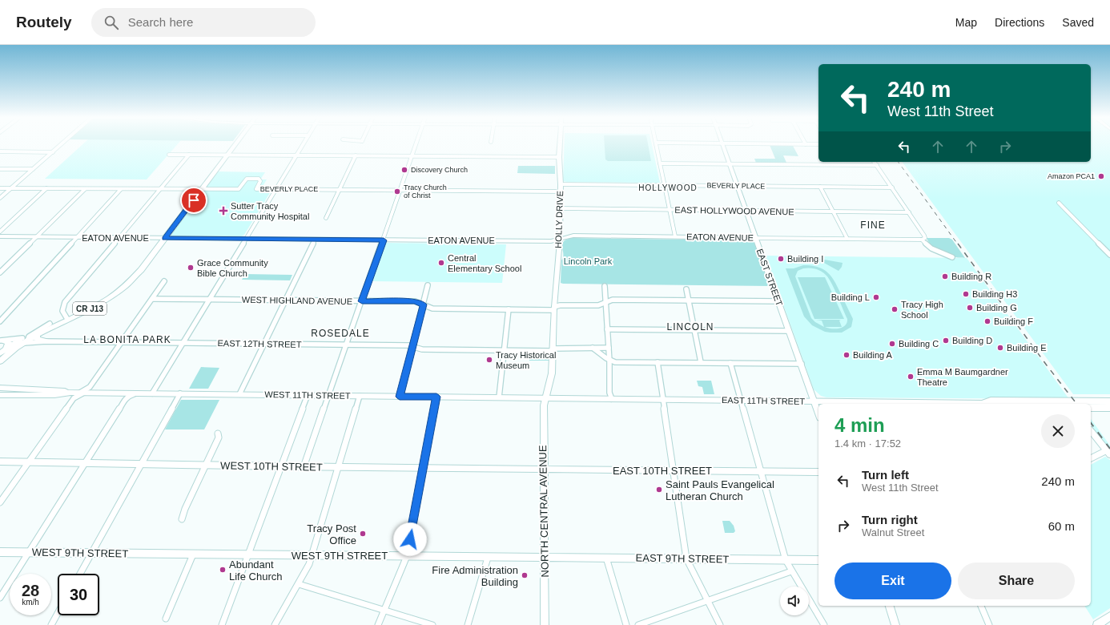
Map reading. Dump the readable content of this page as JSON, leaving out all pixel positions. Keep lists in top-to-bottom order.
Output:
{
  "streets": {
    "main road": ["CR J13", "WEST 11TH STREET", "EAST 11TH STREET"],
    "street": [
      "BEVERLY PLACE",
      "EAST HOLLYWOOD AVENUE",
      "HOLLY DRIVE",
      "EATON AVENUE",
      "EAST STREET",
      "WEST HIGHLAND AVENUE",
      "EAST 12TH STREET",
      "WEST 10TH STREET",
      "EAST 10TH STREET",
      "NORTH CENTRAL AVENUE",
      "WEST 9TH STREET",
      "EAST 9TH STREET"
    ]
  },
  "crossings": [
    ["BEVERLY PLACE", "HOLLY DRIVE"],
    ["BEVERLY PLACE", "EAST STREET"],
    ["BEVERLY PLACE", "CR J13"],
    ["EAST HOLLYWOOD AVENUE", "HOLLY DRIVE"],
    ["EAST HOLLYWOOD AVENUE", "EAST STREET"],
    ["HOLLY DRIVE", "EATON AVENUE"],
    ["HOLLY DRIVE", "WEST HIGHLAND AVENUE"],
    ["HOLLY DRIVE", "EAST 12TH STREET"],
    ["HOLLY DRIVE", "WEST 11TH STREET"],
    ["HOLLY DRIVE", "EAST 11TH STREET"],
    ["HOLLY DRIVE", "NORTH CENTRAL AVENUE"],
    ["EATON AVENUE", "EAST STREET"],
    ["EATON AVENUE", "CR J13"],
    ["EAST STREET", "WEST HIGHLAND AVENUE"],
    ["EAST STREET", "EAST 11TH STREET"],
    ["CR J13", "EAST 12TH STREET"],
    ["WEST 11TH STREET", "EAST 11TH STREET"],
    ["WEST 11TH STREET", "NORTH CENTRAL AVENUE"],
    ["EAST 11TH STREET", "NORTH CENTRAL AVENUE"],
    ["WEST 10TH STREET", "EAST 10TH STREET"],
    ["WEST 10TH STREET", "NORTH CENTRAL AVENUE"],
    ["EAST 10TH STREET", "NORTH CENTRAL AVENUE"],
    ["NORTH CENTRAL AVENUE", "WEST 9TH STREET"],
    ["NORTH CENTRAL AVENUE", "EAST 9TH STREET"],
    ["WEST 9TH STREET", "EAST 9TH STREET"]
  ],
  "districts": [
    "HOLLYWOOD",
    "FINE",
    "LINCOLN",
    "ROSEDALE",
    "LA BONITA PARK"
  ],
  "parks": ["Lincoln Park"],
  "places": {
    "other": [
      "Discovery Church",
      "Amazon PCA1",
      "Tracy Church of Christ",
      "Building I",
      "Central Elementary School",
      "Grace Community Bible Church",
      "Building R",
      "Building H3",
      "Building L",
      "Building G",
      "Tracy High School",
      "Building F",
      "Building D",
      "Building C",
      "Building E",
      "Building A",
      "Tracy Historical Museum",
      "Emma M Baumgardner Theatre",
      "Saint Pauls Evangelical Lutheran Church",
      "Tracy Post Office",
      "Abundant Life Church",
      "Fire Administration Building"
    ],
    "health": ["Sutter Tracy Community Hospital"]
  },
  "page": {
    "header": "Routely",
    "search": "Search here",
    "nav": ["Map", "Directions", "Saved"],
    "turn": ["240 m", "West 11th Street"],
    "heading": ["4 min", "1.4 km · 17:52"],
    "list": [
      {
        "name": "Turn left",
        "note": "West 11th Street",
        "value": "240 m"
      },
      {
        "name": "Turn right",
        "note": "Walnut Street",
        "value": "60 m"
      }
    ],
    "buttons": ["Exit", "Share"],
    "speed": "28 km/h",
    "limit": "30"
  }
}
